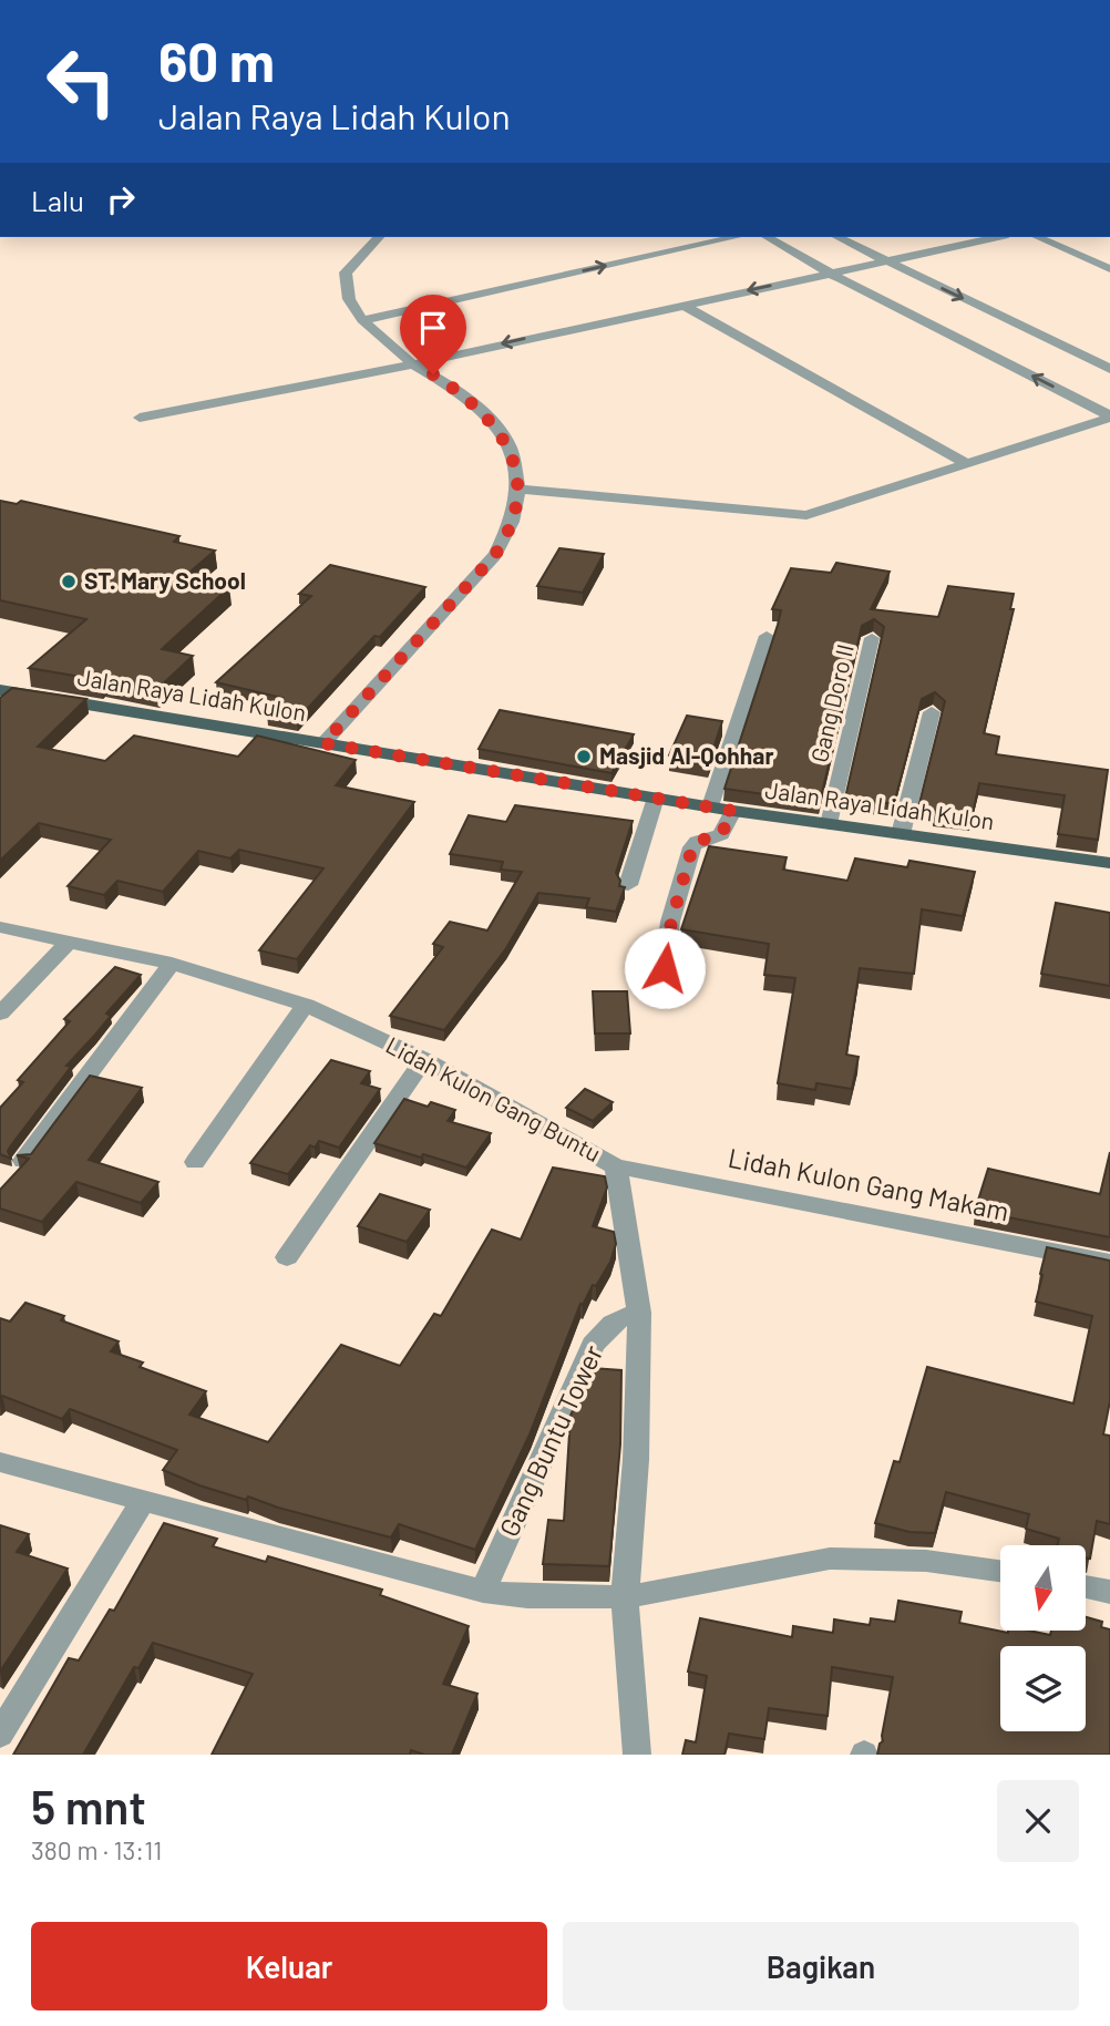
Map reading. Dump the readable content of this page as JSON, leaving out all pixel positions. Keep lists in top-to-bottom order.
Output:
{
  "streets": {
    "main road": ["Jalan Raya Lidah Kulon"],
    "street": [
      "Gang Doro II",
      "Lidah Kulon Gang Buntu",
      "Lidah Kulon Gang Makam",
      "Gang Buntu Tower"
    ]
  },
  "crossings": [
    ["Jalan Raya Lidah Kulon", "Gang Doro II"],
    ["Lidah Kulon Gang Buntu", "Lidah Kulon Gang Makam"],
    ["Lidah Kulon Gang Buntu", "Gang Buntu Tower"]
  ],
  "places": ["ST. Mary School", "Masjid Al-Qohhar"],
  "north": "bottom",
  "page": {
    "turn": ["60 m", "Jalan Raya Lidah Kulon"],
    "then": "Lalu",
    "heading": ["5 mnt", "380 m · 13:11"],
    "buttons": ["Keluar", "Bagikan"]
  }
}
